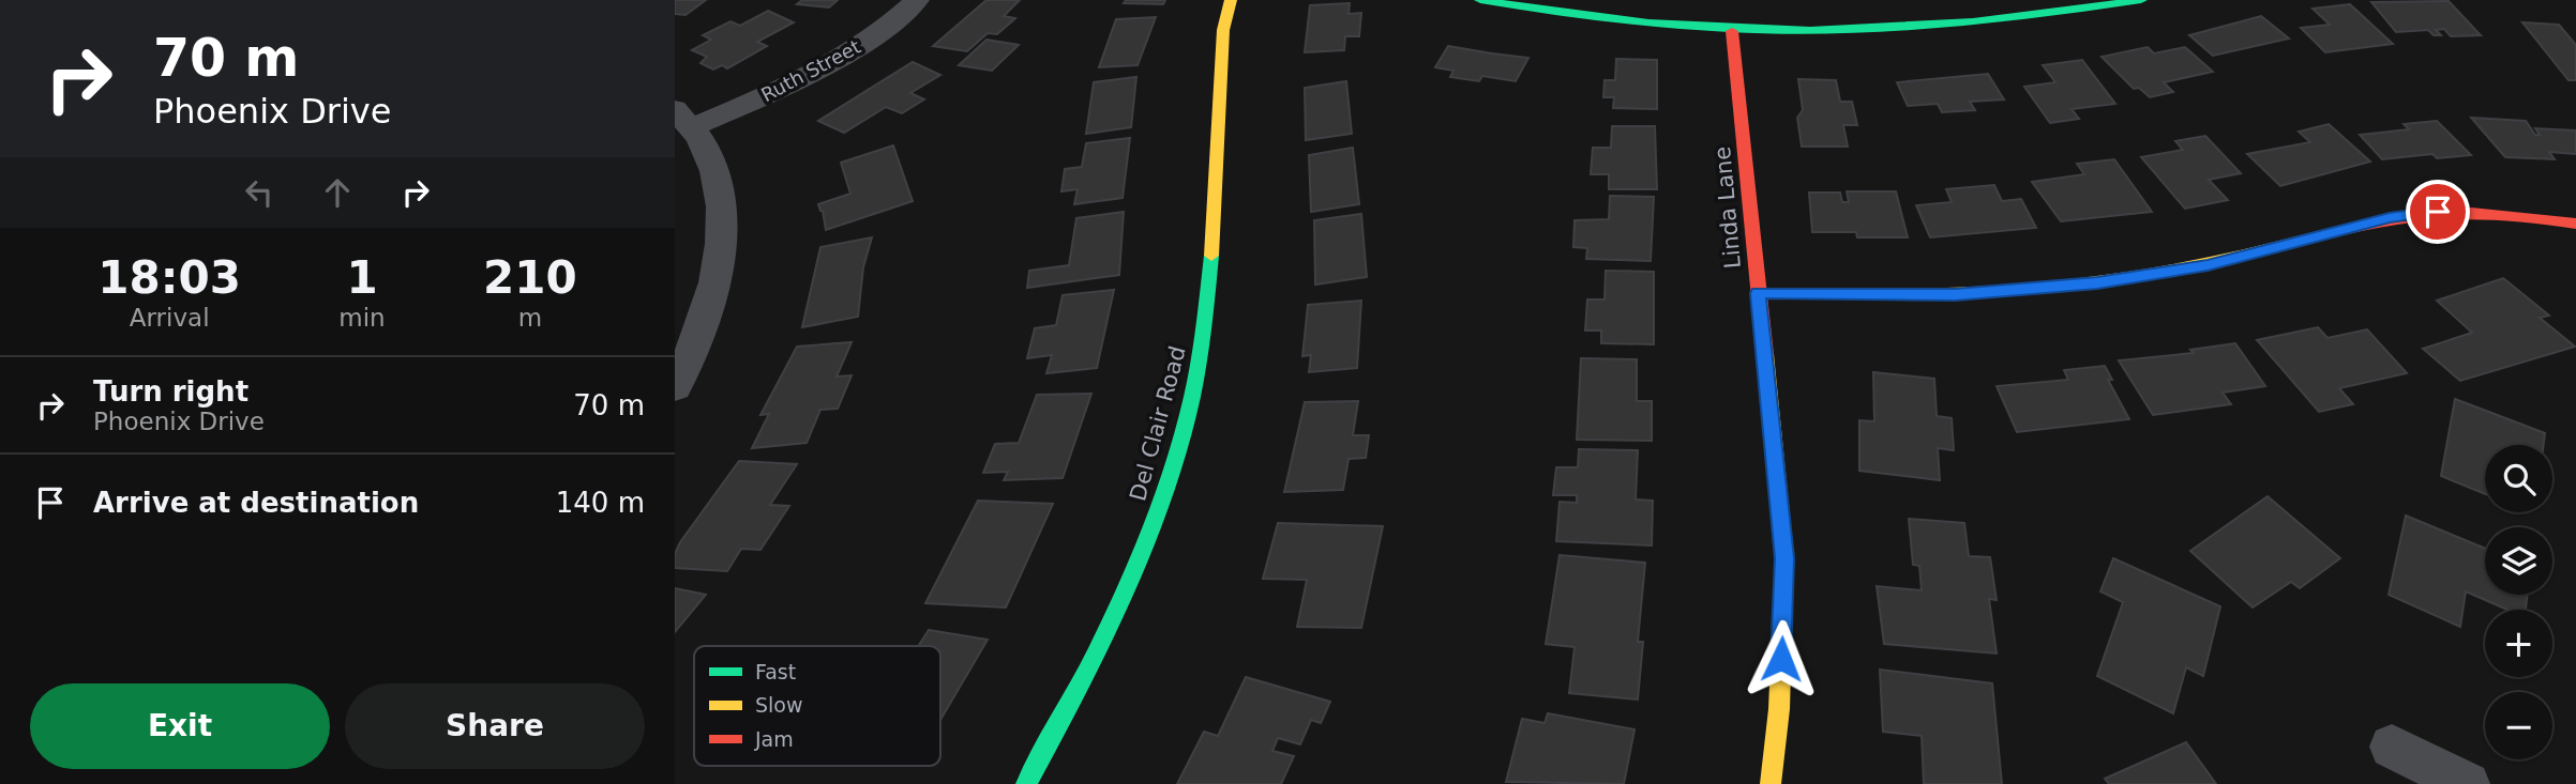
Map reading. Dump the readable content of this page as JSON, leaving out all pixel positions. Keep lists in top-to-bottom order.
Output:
{
  "streets": {
    "street": ["Ruth Street", "Linda Lane", "Del Clair Road"]
  },
  "legend": ["Fast", "Slow", "Jam"],
  "page": {
    "turn": ["70 m", "Phoenix Drive"],
    "eta": [
      "18:03",
      "Arrival",
      "1",
      "min",
      "210",
      "m"
    ],
    "list": [
      {
        "name": "Turn right",
        "note": "Phoenix Drive",
        "value": "70 m"
      },
      {
        "name": "Arrive at destination",
        "value": "140 m"
      }
    ],
    "map_buttons": ["+", "−"],
    "buttons": ["Exit", "Share"]
  }
}
